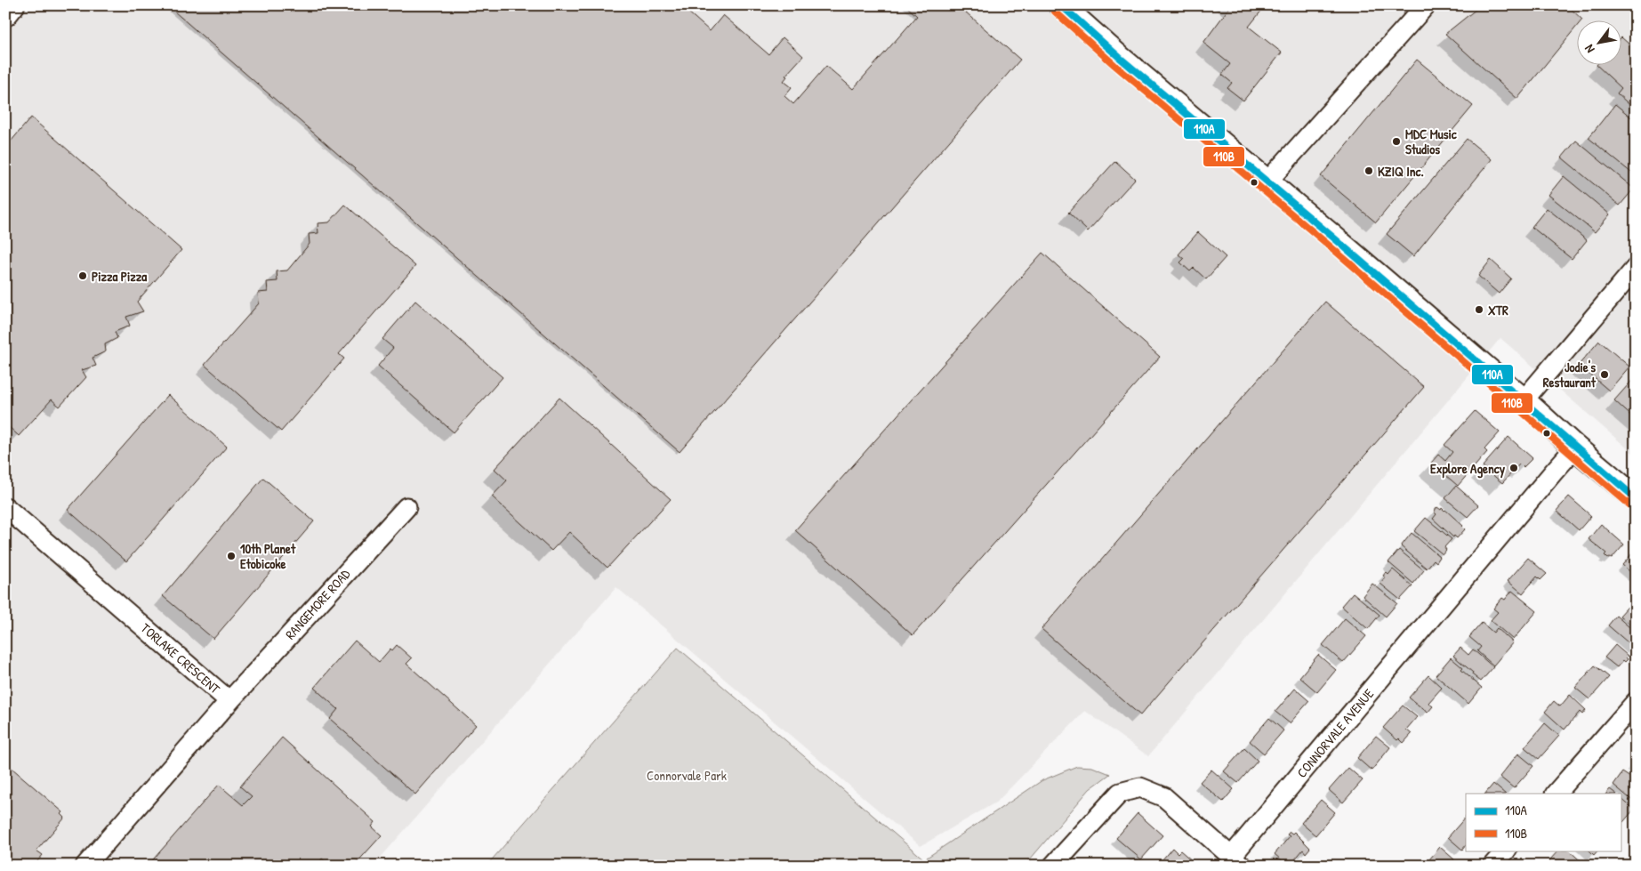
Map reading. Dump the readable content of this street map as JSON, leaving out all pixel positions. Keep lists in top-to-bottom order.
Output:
{
  "streets": {
    "street": ["RANGEMORE ROAD", "TORLAKE CRESCENT", "CONNORVALE AVENUE"]
  },
  "crossings": [
    ["RANGEMORE ROAD", "TORLAKE CRESCENT"]
  ],
  "parks": ["Connorvale Park"],
  "places": [
    "MDC Music Studios",
    "KZIQ Inc.",
    "Pizza Pizza",
    "XTR",
    "Jodie's Restaurant",
    "Explore Agency",
    "10th Planet Etobicoke"
  ],
  "lines": ["transit line 110A", "transit line 110B"],
  "legend": ["110A", "110B"],
  "north": "bottom left"
}
